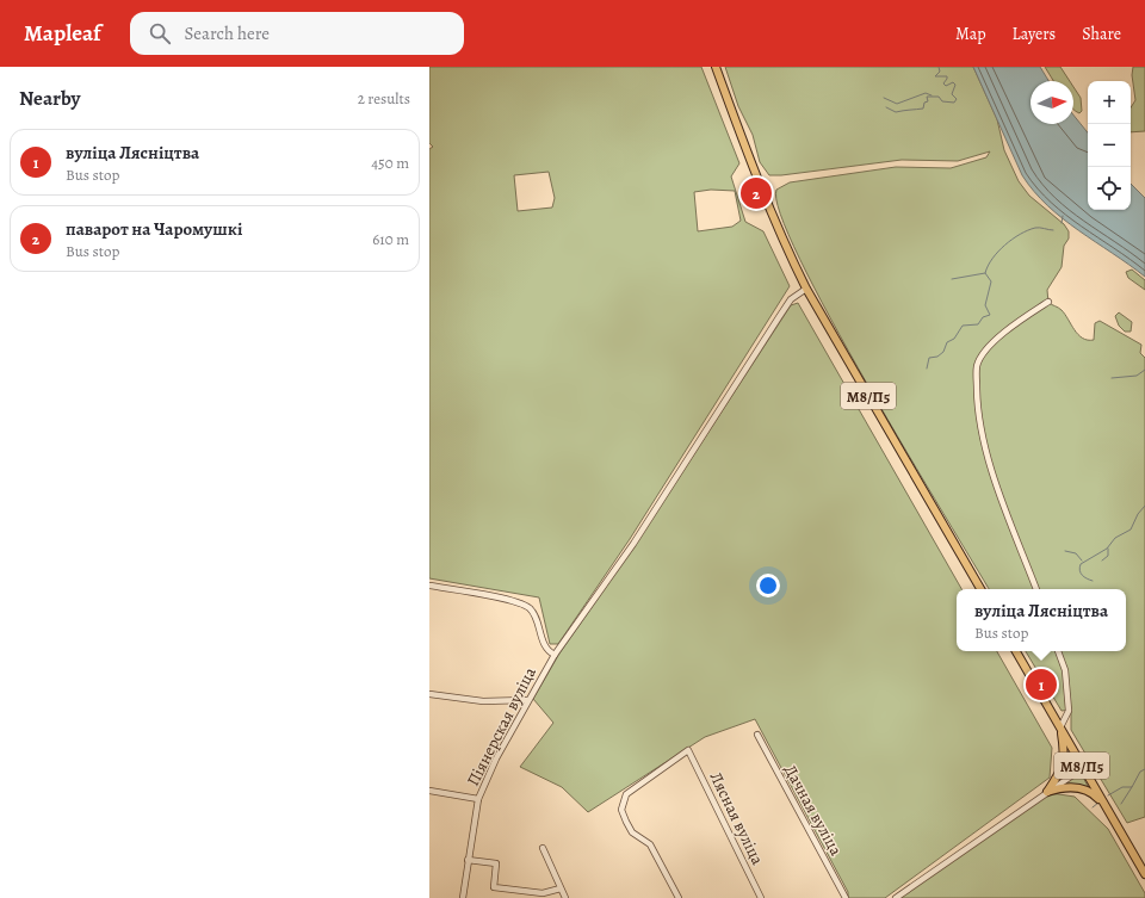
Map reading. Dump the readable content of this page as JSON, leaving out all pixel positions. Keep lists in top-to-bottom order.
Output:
{
  "streets": {
    "main road": ["М8/П5"],
    "street": ["Піянерская вуліца", "Дачная вуліца", "Лясная вуліца"]
  },
  "crossings": [
    ["М8/П5", "Піянерская вуліца"]
  ],
  "north": "right",
  "page": {
    "header": "Mapleaf",
    "search": "Search here",
    "nav": ["Map", "Layers", "Share"],
    "heading": ["Nearby", "2 results"],
    "map_buttons": ["+", "−"],
    "list": [
      {
        "mark": "1",
        "name": "вуліца Лясніцтва",
        "note": "Bus stop",
        "value": "450 m"
      },
      {
        "mark": "2",
        "name": "паварот на Чаромушкі",
        "note": "Bus stop",
        "value": "610 m"
      }
    ],
    "pins": ["2", "1"],
    "popup": ["вуліца Лясніцтва", "Bus stop"]
  }
}
